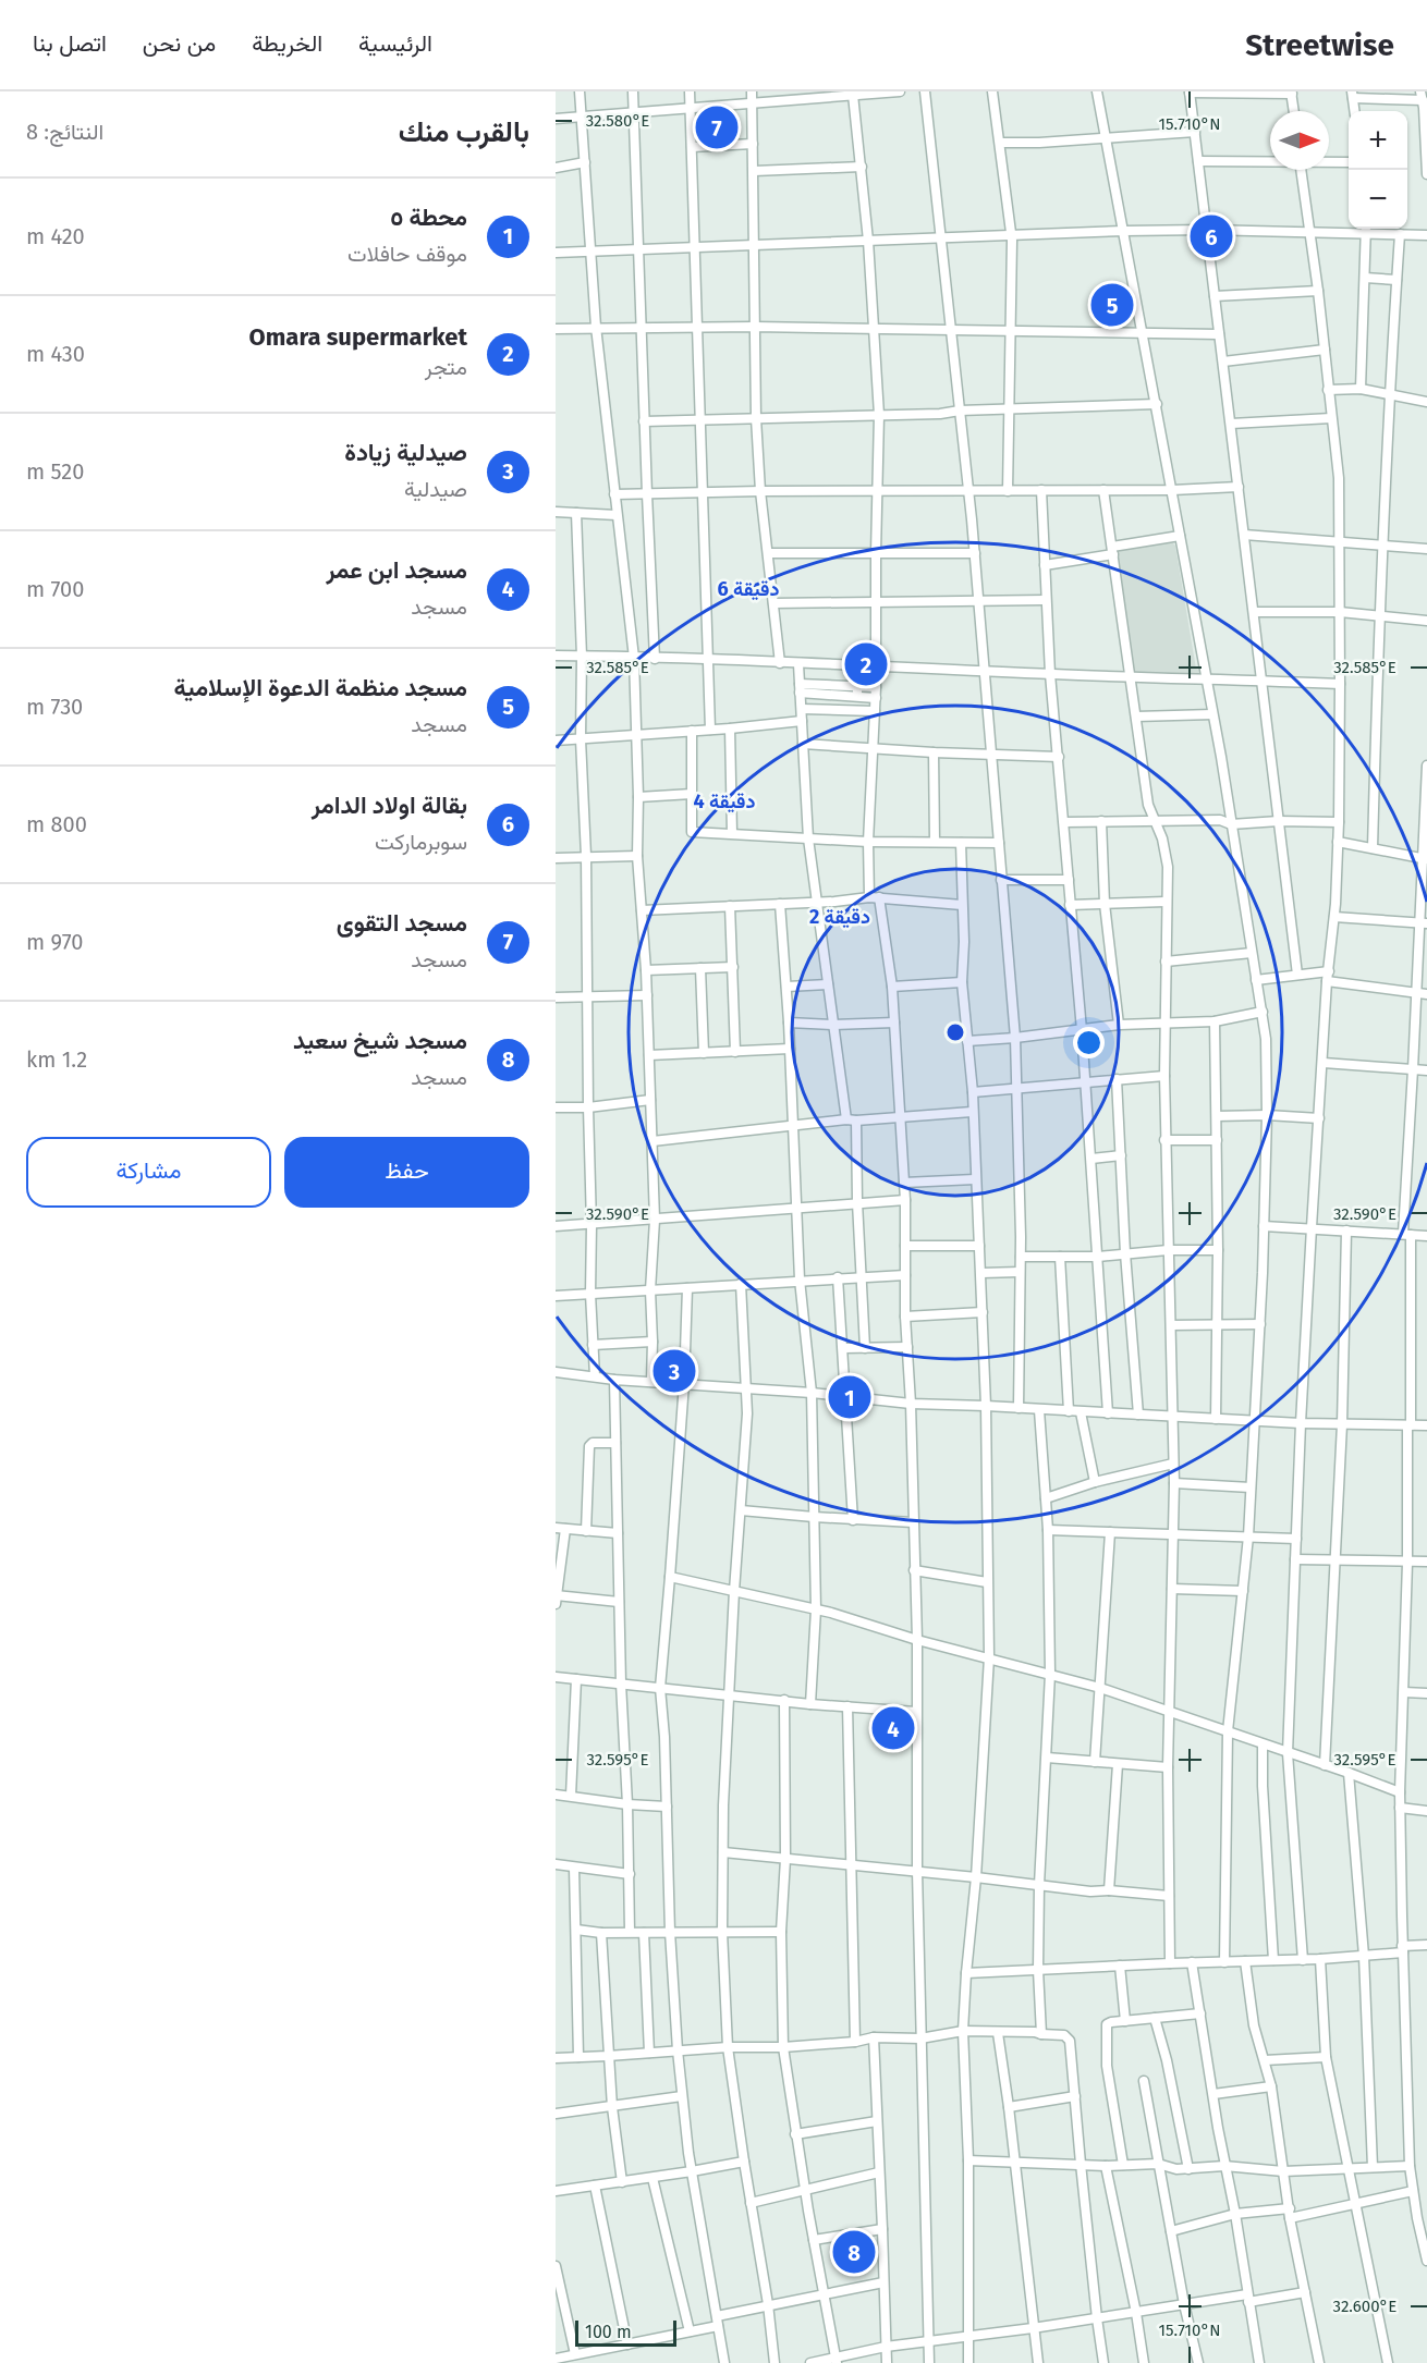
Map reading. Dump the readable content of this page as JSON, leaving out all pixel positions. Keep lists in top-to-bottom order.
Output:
{
  "scale_bar": "100 m",
  "north": "right",
  "page": {
    "header": "Streetwise",
    "nav": [
      "الرئيسية",
      "الخريطة",
      "من نحن",
      "اتصل بنا"
    ],
    "heading": ["بالقرب منك", "النتائج: 8"],
    "pins": [
      "7",
      "6",
      "5",
      "2",
      "3",
      "1",
      "4",
      "8"
    ],
    "map_buttons": ["+", "−"],
    "list": [
      {
        "mark": "1",
        "name": "محطة ٥",
        "note": "موقف حافلات",
        "value": "420 m"
      },
      {
        "mark": "2",
        "name": "Omara supermarket",
        "note": "متجر",
        "value": "430 m"
      },
      {
        "mark": "3",
        "name": "صيدلية زيادة",
        "note": "صيدلية",
        "value": "520 m"
      },
      {
        "mark": "4",
        "name": "مسجد ابن عمر",
        "note": "مسجد",
        "value": "700 m"
      },
      {
        "mark": "5",
        "name": "مسجد منظمة الدعوة الإسلامية",
        "note": "مسجد",
        "value": "730 m"
      },
      {
        "mark": "6",
        "name": "بقالة اولاد الدامر",
        "note": "سوبرماركت",
        "value": "800 m"
      },
      {
        "mark": "7",
        "name": "مسجد التقوى",
        "note": "مسجد",
        "value": "970 m"
      },
      {
        "mark": "8",
        "name": "مسجد شيخ سعيد",
        "note": "مسجد",
        "value": "1.2 km"
      }
    ],
    "buttons": ["حفظ", "مشاركة"],
    "scale": "100 m"
  },
  "coordinates": [
    "32.580°E",
    "15.710°N",
    "32.585°E",
    "32.590°E",
    "32.595°E",
    "32.600°E"
  ],
  "rings": ["6 دقيقة", "4 دقيقة", "2 دقيقة"]
}
